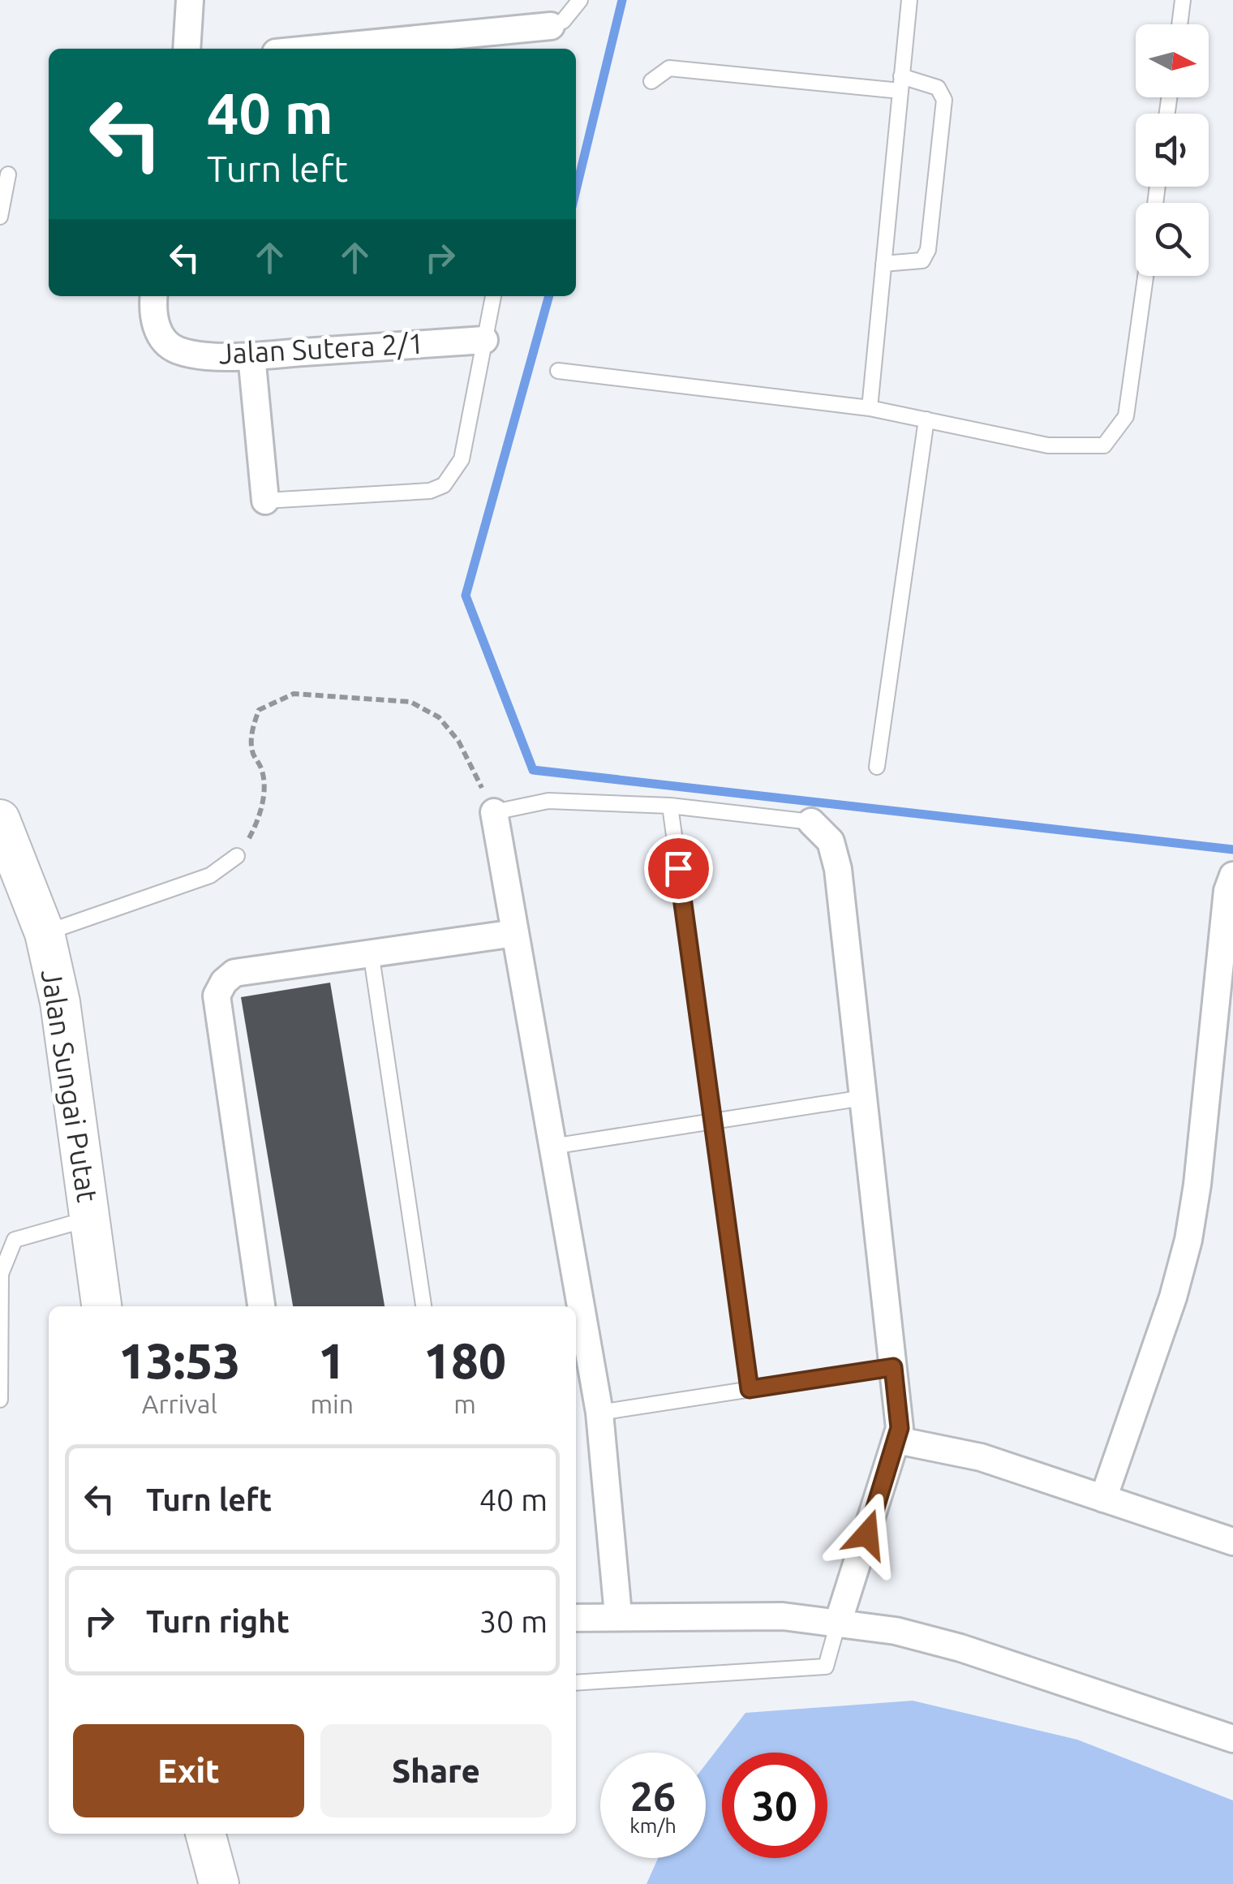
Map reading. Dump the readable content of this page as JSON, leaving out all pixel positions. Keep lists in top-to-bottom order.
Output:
{
  "streets": {
    "main road": ["Jalan Sungai Putat"],
    "street": ["Jalan Sutera 2/1"]
  },
  "north": "right",
  "page": {
    "turn": ["40 m", "Turn left"],
    "eta": [
      "13:53",
      "Arrival",
      "1",
      "min",
      "180",
      "m"
    ],
    "list": [
      {
        "name": "Turn left",
        "value": "40 m"
      },
      {
        "name": "Turn right",
        "value": "30 m"
      }
    ],
    "buttons": ["Exit", "Share"],
    "speed": "26 km/h",
    "limit": "30"
  }
}
